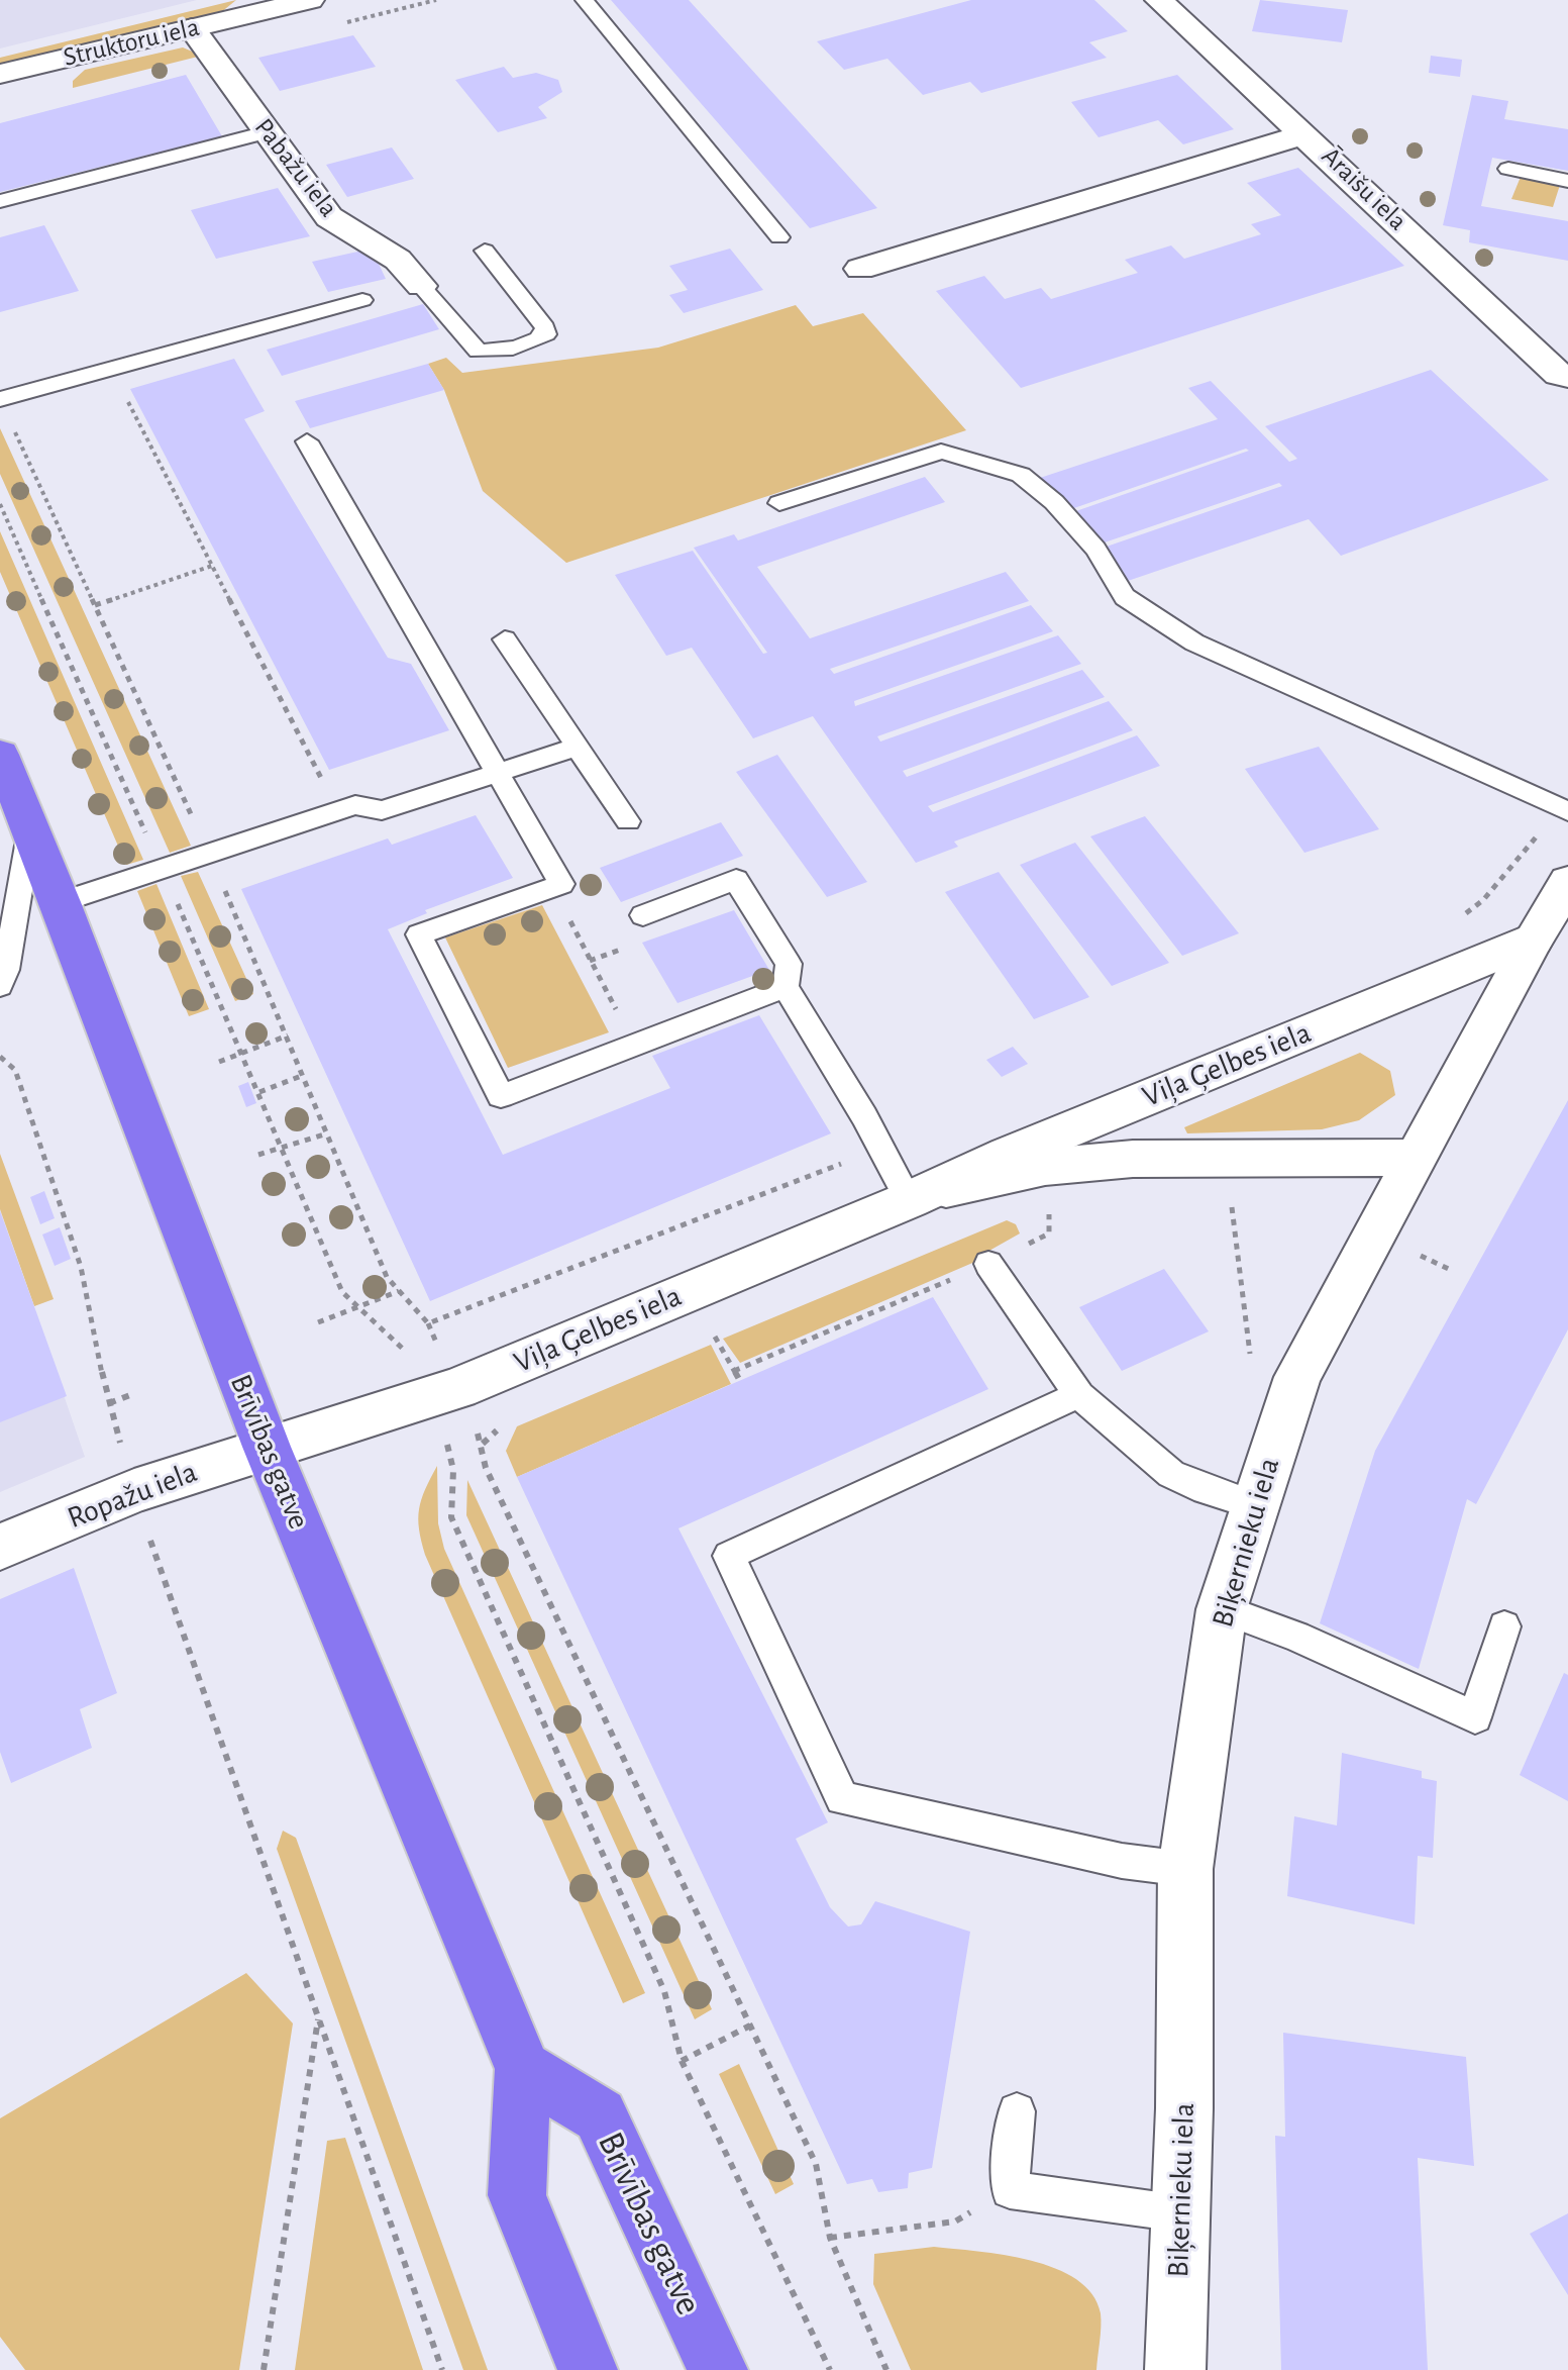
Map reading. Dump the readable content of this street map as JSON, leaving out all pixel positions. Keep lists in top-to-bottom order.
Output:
{
  "streets": {
    "highway": ["Brīvības gatve"],
    "street": [
      "Struktoru iela",
      "Pabažu iela",
      "Āraišu iela",
      "Viļa Ģelbes iela",
      "Ropažu iela",
      "Biķernieku iela"
    ]
  },
  "crossings": [
    ["Struktoru iela", "Pabažu iela"],
    ["Viļa Ģelbes iela", "Brīvības gatve"],
    ["Viļa Ģelbes iela", "Ropažu iela"],
    ["Viļa Ģelbes iela", "Biķernieku iela"],
    ["Brīvības gatve", "Ropažu iela"]
  ]
}
